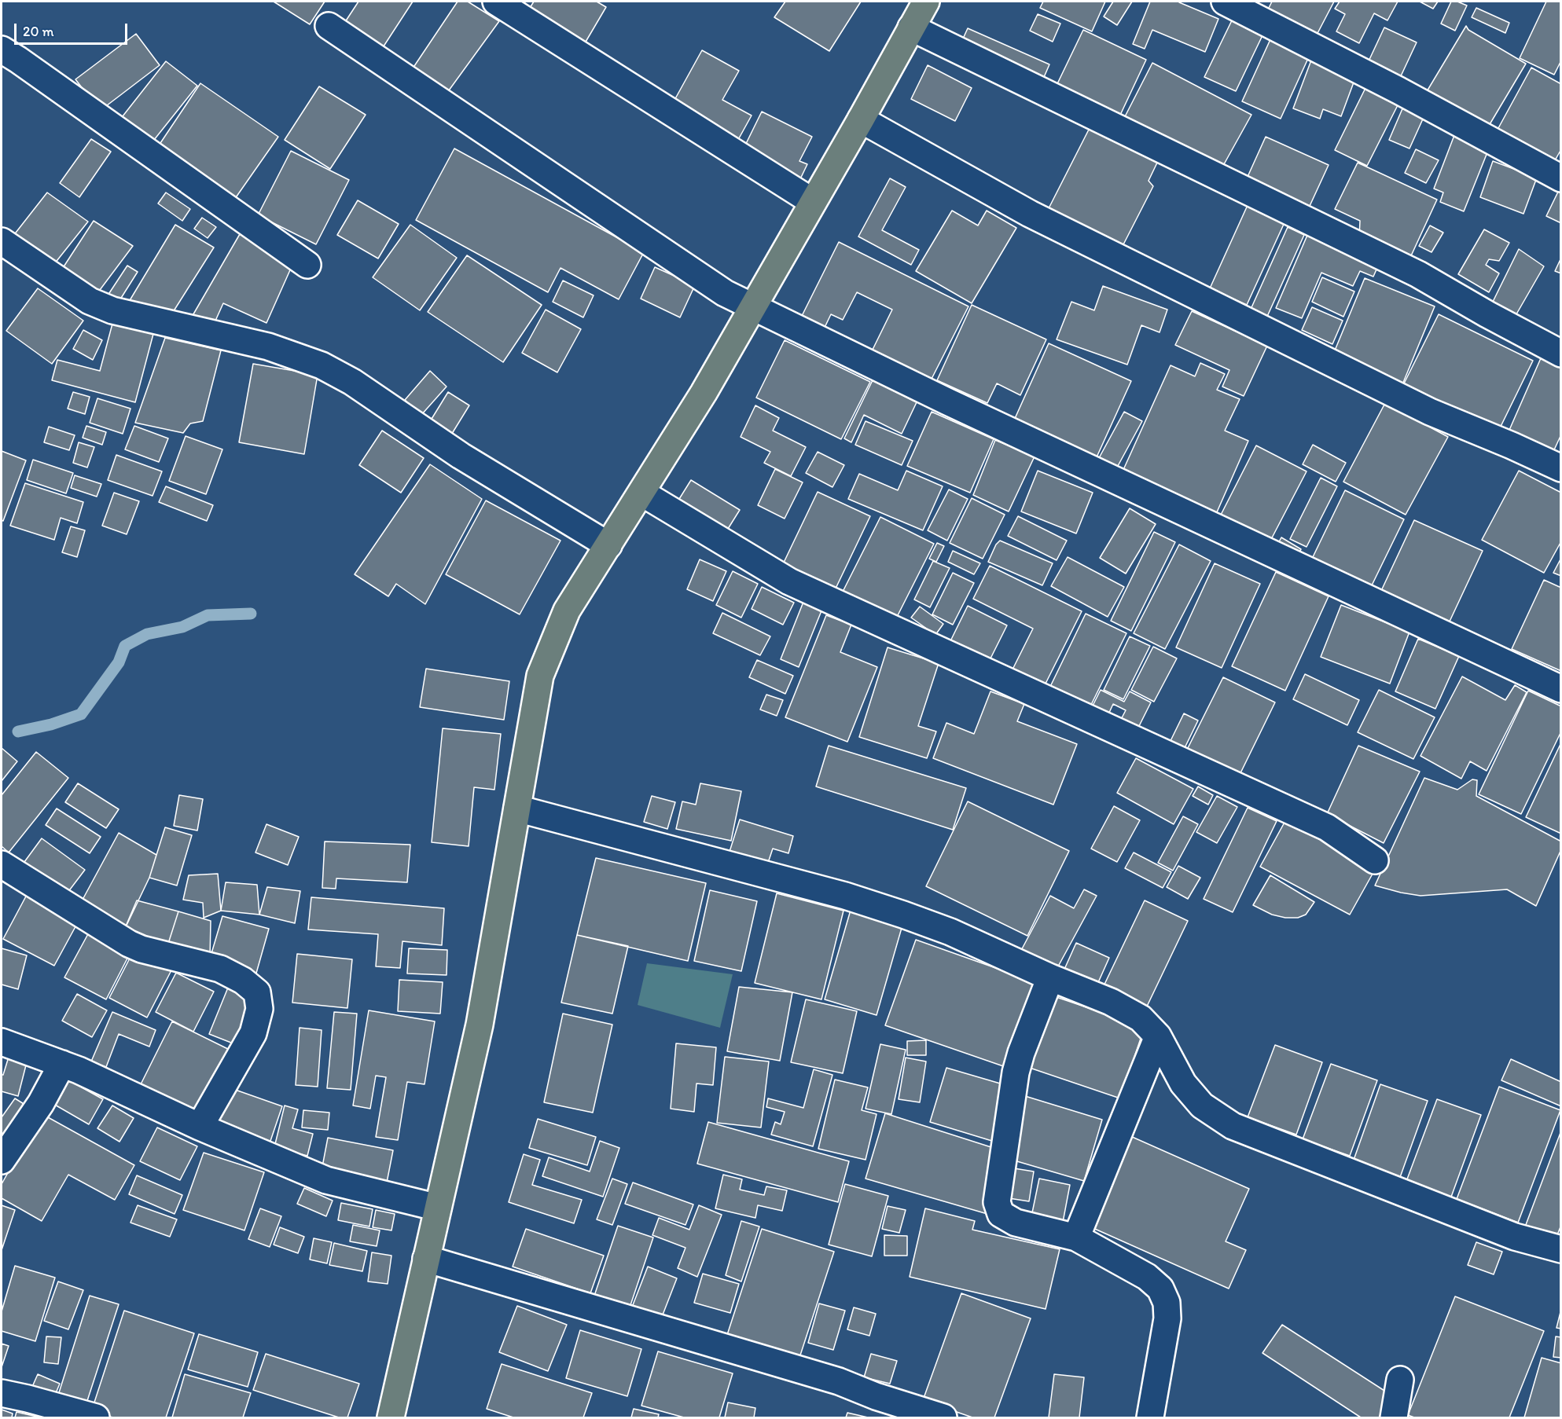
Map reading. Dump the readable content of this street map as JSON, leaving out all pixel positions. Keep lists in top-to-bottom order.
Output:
{
  "scale_bar": "20 m"
}
